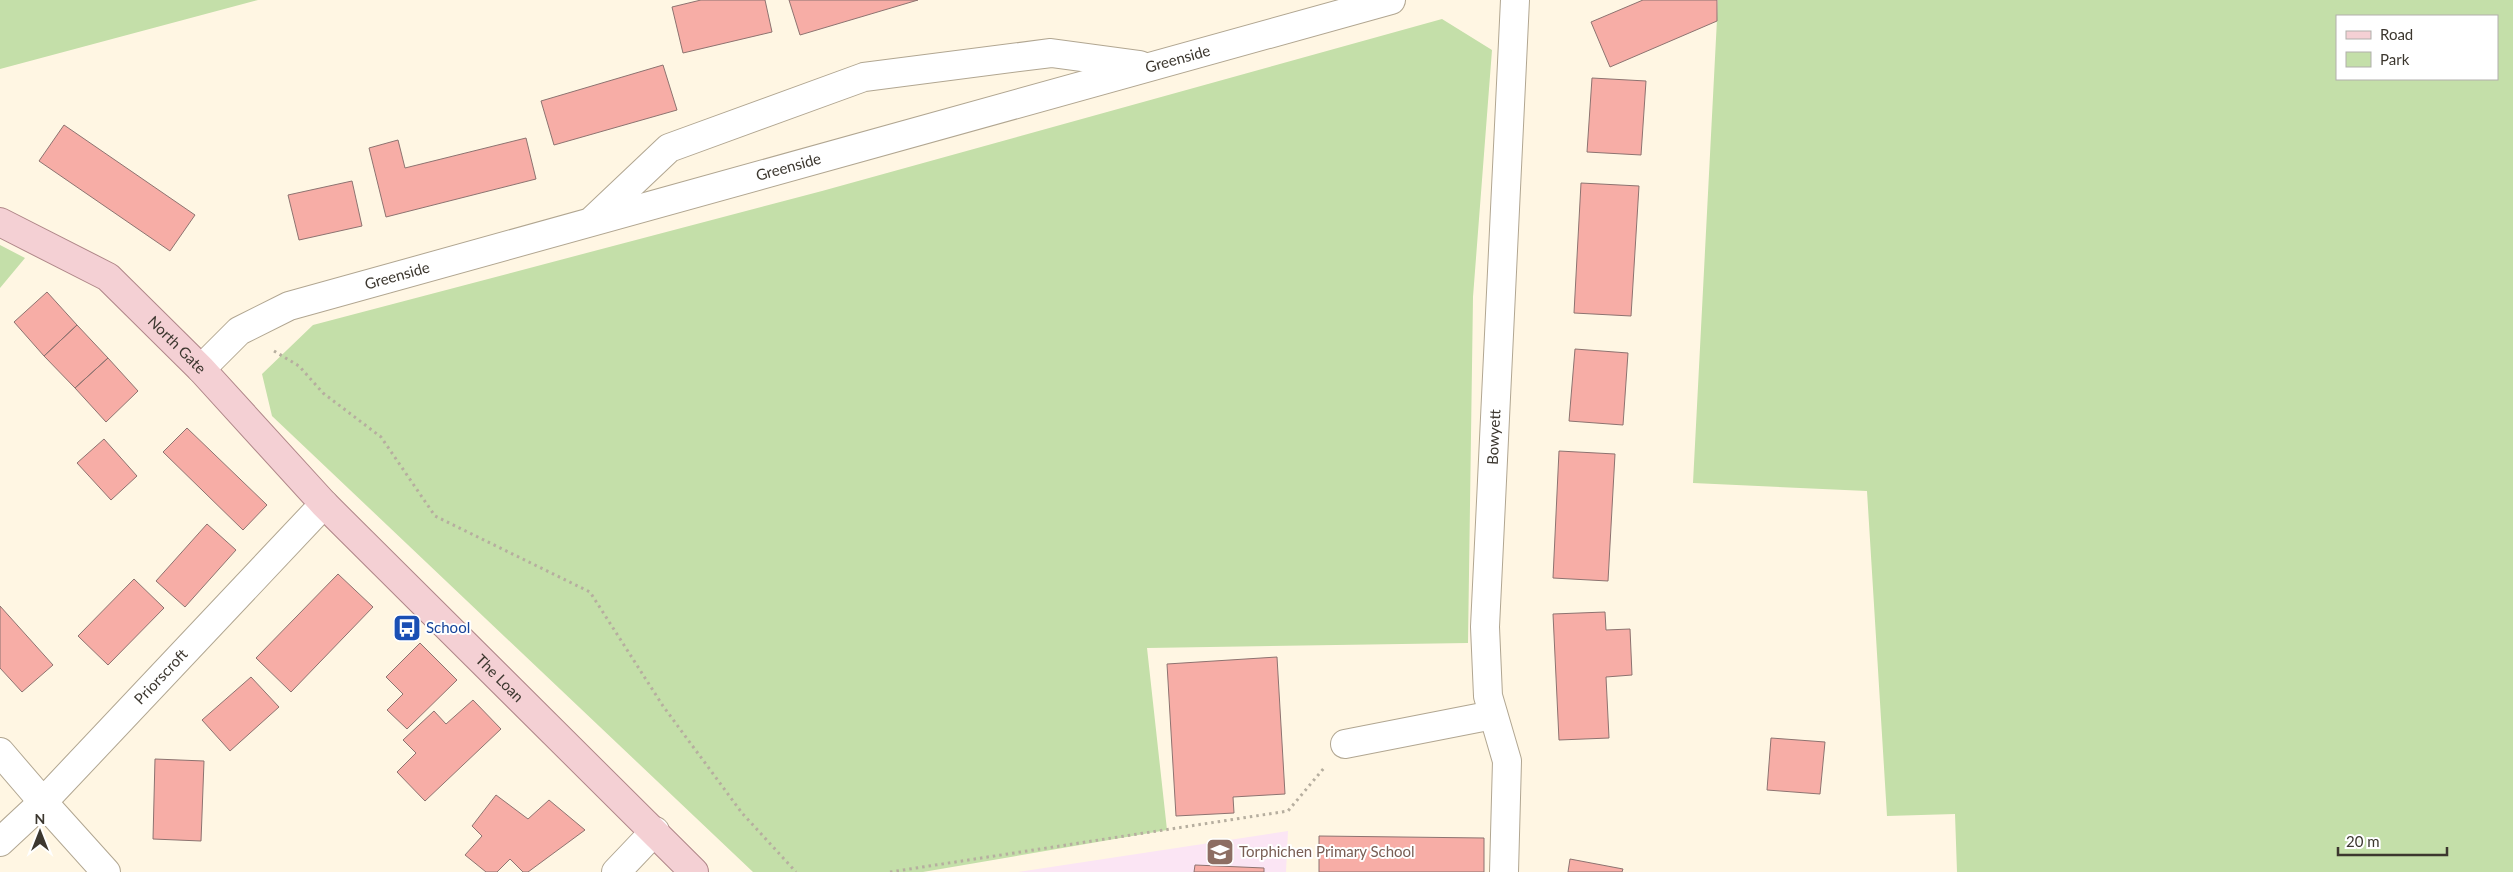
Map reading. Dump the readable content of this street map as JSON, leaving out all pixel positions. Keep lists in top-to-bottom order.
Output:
{
  "streets": {
    "main road": ["North Gate", "The Loan"],
    "street": ["Greenside", "Bowyett", "Priorscroft"]
  },
  "crossings": [
    ["Greenside", "North Gate"],
    ["North Gate", "Priorscroft"],
    ["North Gate", "The Loan"],
    ["Priorscroft", "The Loan"]
  ],
  "places": {
    "bus stop": ["School"],
    "school or university": ["Torphichen Primary School"]
  },
  "legend": ["Road", "Park"],
  "scale_bar": "20 m",
  "north": "top"
}
